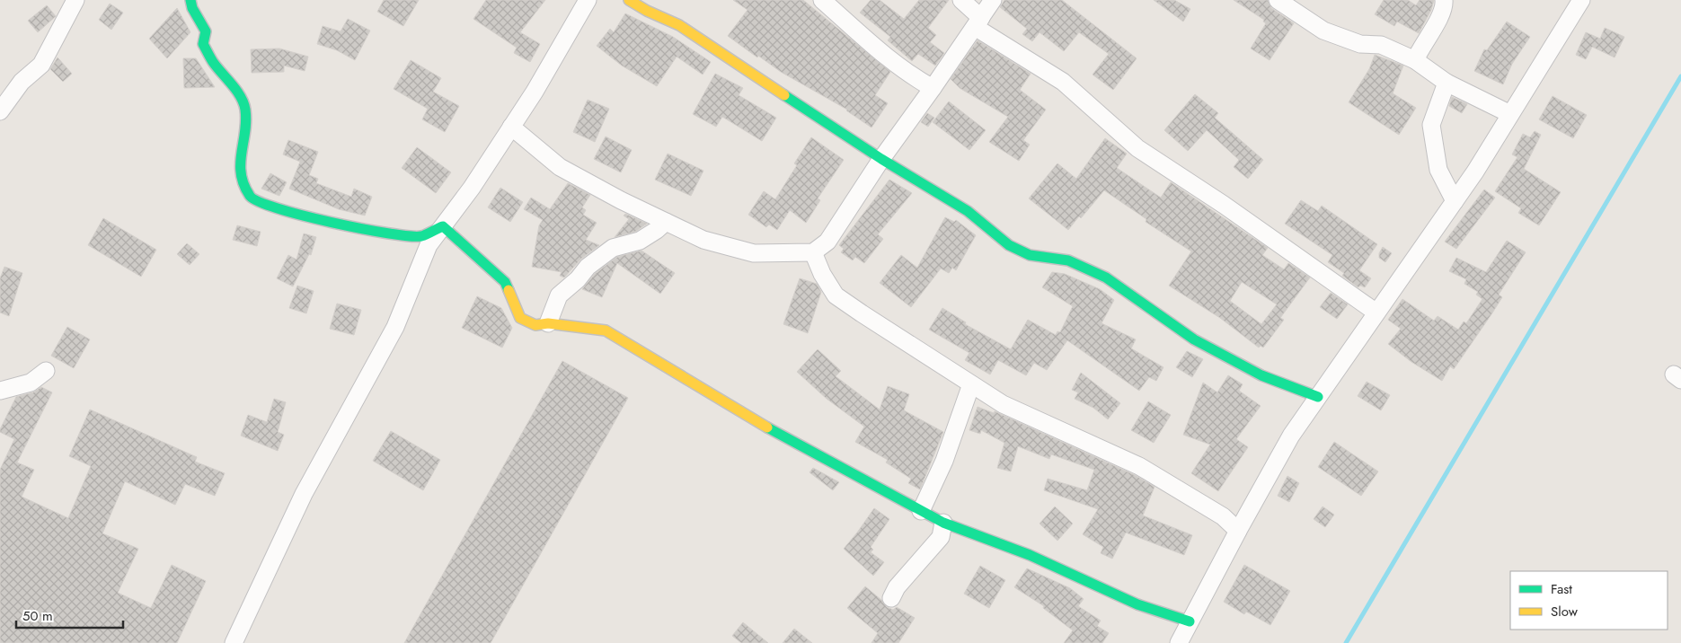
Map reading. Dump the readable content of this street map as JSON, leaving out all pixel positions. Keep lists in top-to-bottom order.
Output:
{
  "legend": ["Fast", "Slow"],
  "scale_bar": "50 m"
}
